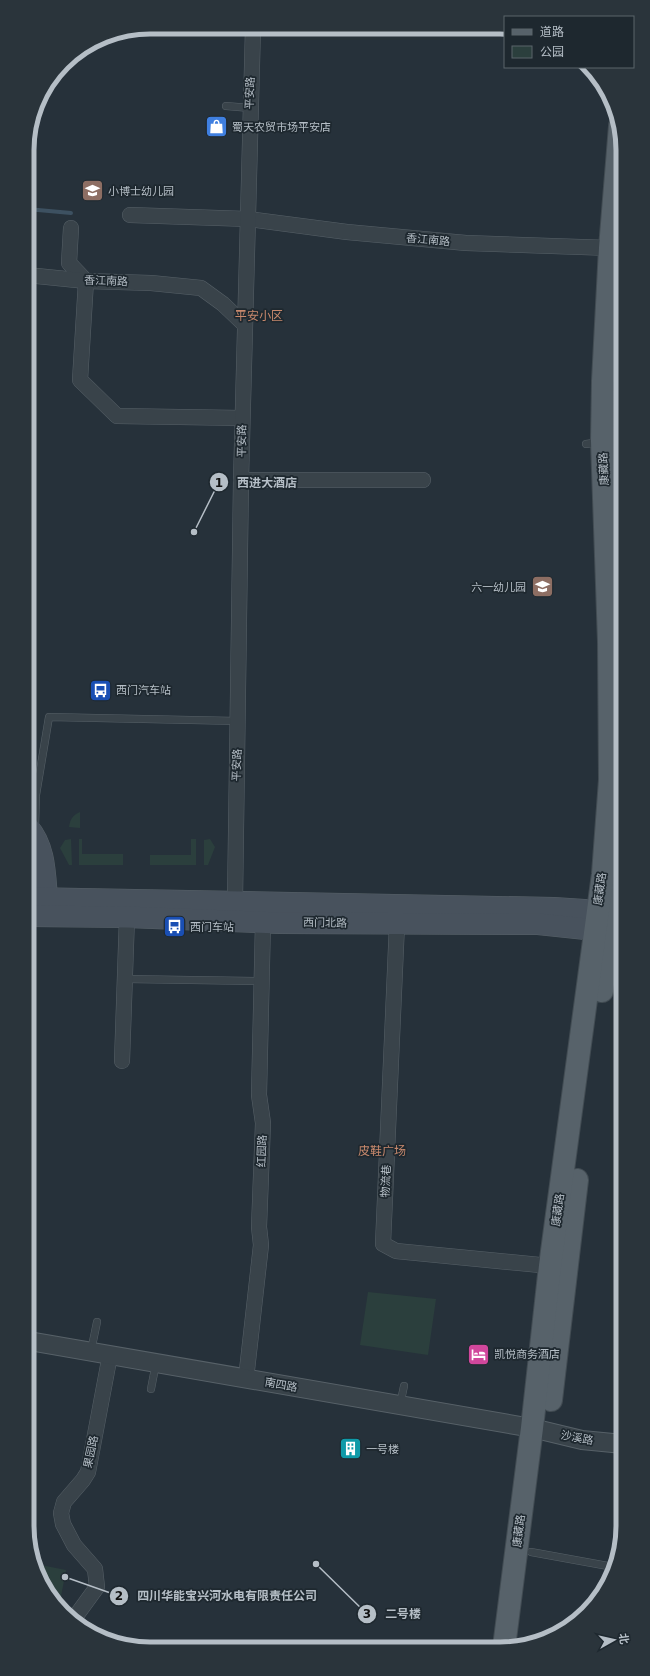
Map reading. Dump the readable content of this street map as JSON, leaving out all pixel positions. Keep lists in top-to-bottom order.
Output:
{
  "streets": {
    "main road": ["康藏路", "西门北路"],
    "street": [
      "平安路",
      "香江南路",
      "红园路",
      "物流巷",
      "南四路",
      "沙溪路",
      "果园路"
    ]
  },
  "crossings": [
    ["平安路", "香江南路"],
    ["平安路", "西门北路"],
    ["香江南路", "康藏路"],
    ["康藏路", "西门北路"],
    ["康藏路", "物流巷"],
    ["康藏路", "南四路"],
    ["康藏路", "沙溪路"],
    ["西门北路", "红园路"],
    ["西门北路", "物流巷"],
    ["红园路", "南四路"],
    ["南四路", "沙溪路"],
    ["南四路", "果园路"]
  ],
  "districts": ["平安小区", "皮鞋广场"],
  "places": {
    "shop": ["蜀天农贸市场平安店"],
    "school or university": ["小博士幼儿园", "六一幼儿园"],
    "other": ["西进大酒店", "二号楼", "四川华能宝兴河水电有限责任公司"],
    "bus stop": ["西门汽车站", "西门车站"],
    "hotel": ["凯悦商务酒店"],
    "building": ["一号楼"]
  },
  "legend": ["道路", "公园"],
  "north": "right"
}
